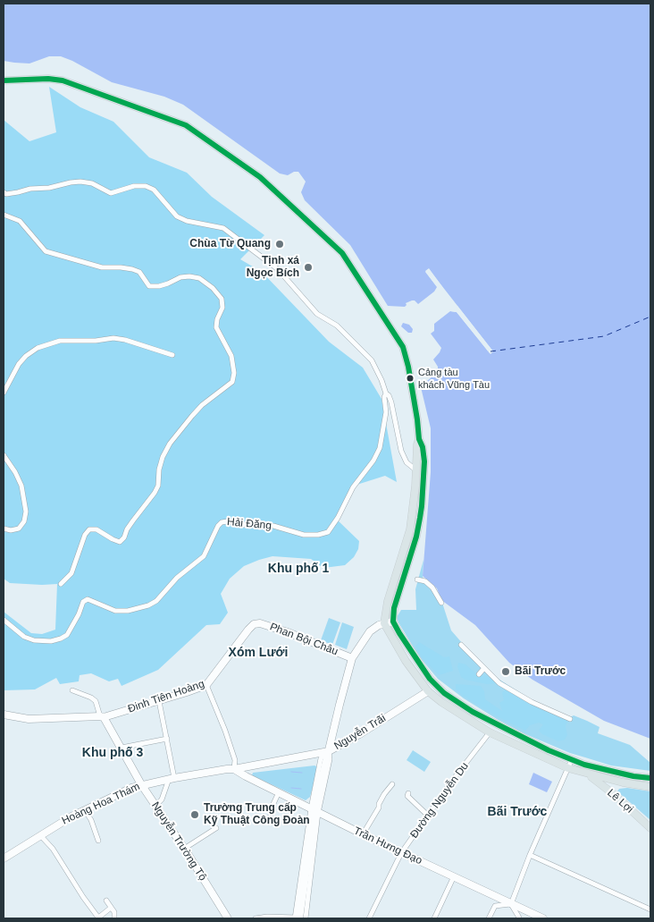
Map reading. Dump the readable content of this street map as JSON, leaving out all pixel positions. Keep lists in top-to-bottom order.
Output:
{
  "streets": {
    "main road": [
      "Phan Bội Châu",
      "Đinh Tiên Hoàng",
      "Nguyễn Trãi",
      "Lê Lợi",
      "Hoàng Hoa Thám",
      "Nguyễn Trường Tộ",
      "Trần Hưng Đạo"
    ],
    "street": ["Hải Đăng", "Đường Nguyễn Du"]
  },
  "crossings": [
    ["Phan Bội Châu", "Đinh Tiên Hoàng"],
    ["Đinh Tiên Hoàng", "Nguyễn Trường Tộ"],
    ["Nguyễn Trãi", "Hoàng Hoa Thám"],
    ["Nguyễn Trãi", "Trần Hưng Đạo"],
    ["Đường Nguyễn Du", "Trần Hưng Đạo"],
    ["Hoàng Hoa Thám", "Nguyễn Trường Tộ"],
    ["Hoàng Hoa Thám", "Trần Hưng Đạo"]
  ],
  "districts": [
    "Khu phố 1",
    "Xóm Lưới",
    "Khu phố 3",
    "Bãi Trước"
  ],
  "places": [
    "Chùa Từ Quang",
    "Tịnh xá Ngọc Bích",
    "Cảng tàu khách Vũng Tàu",
    "Bãi Trước",
    "Trường Trung cấp Kỹ Thuật Công Đoàn"
  ]
}
